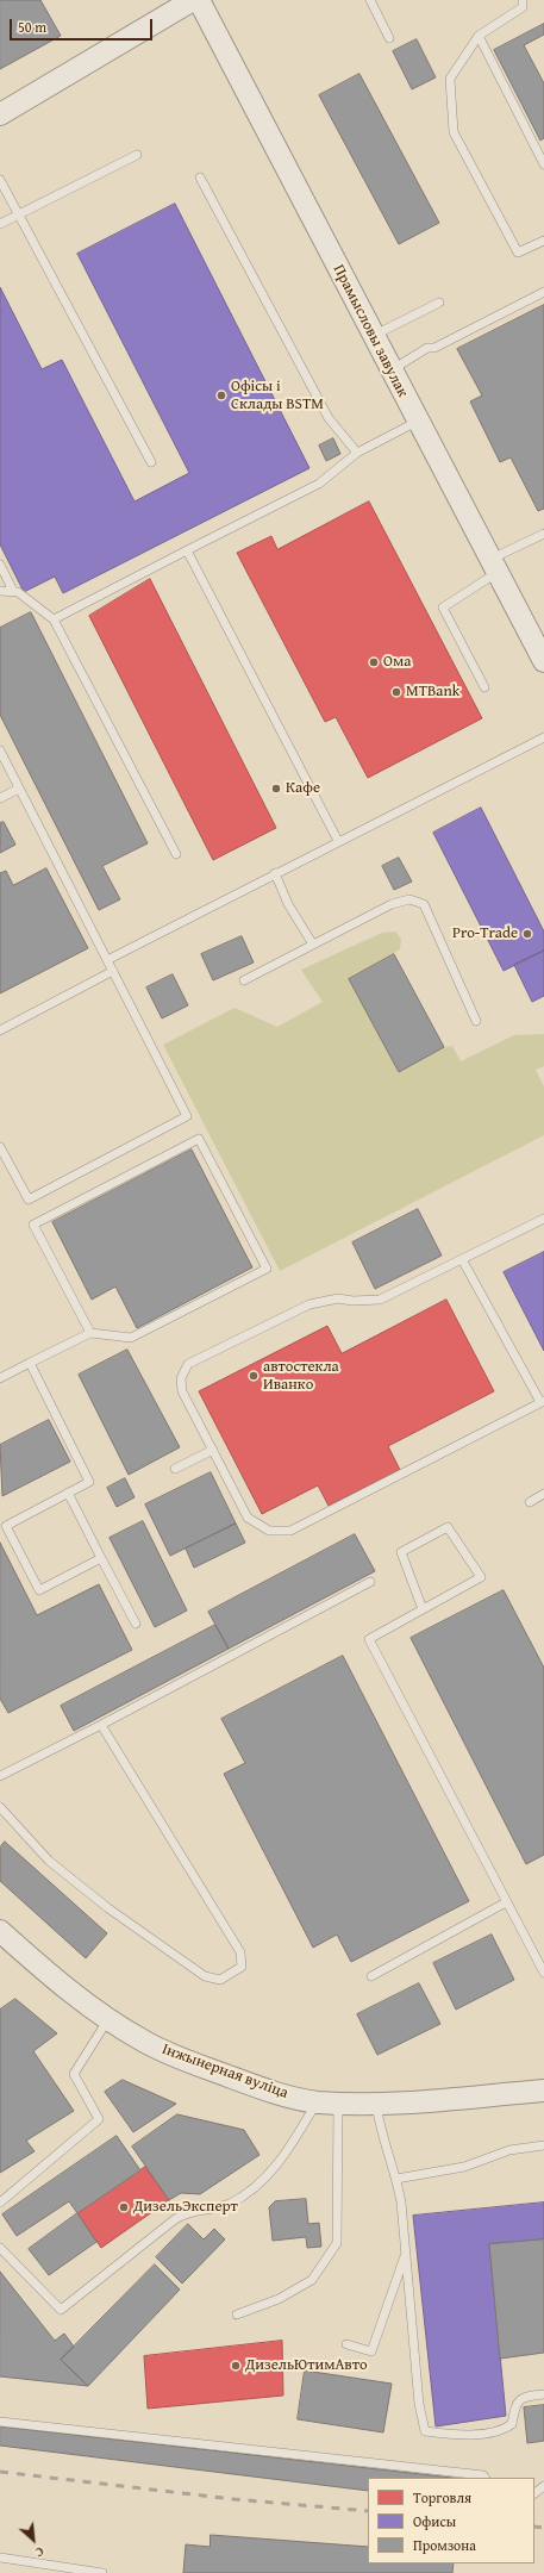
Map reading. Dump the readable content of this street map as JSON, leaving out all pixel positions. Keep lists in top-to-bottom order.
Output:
{
  "streets": {
    "street": ["Прамысловы завулак", "Інжынерная вуліца"]
  },
  "places": [
    "Офісы і Склады BSTM",
    "Ома",
    "MTBank",
    "Кафе",
    "Pro-Trade",
    "автостекла Иванко",
    "ДизельЭксперт",
    "ДизельЮтимАвто"
  ],
  "legend": ["Торговля", "Офисы", "Промзона"],
  "scale_bar": "50 m",
  "north": "bottom right"
}
